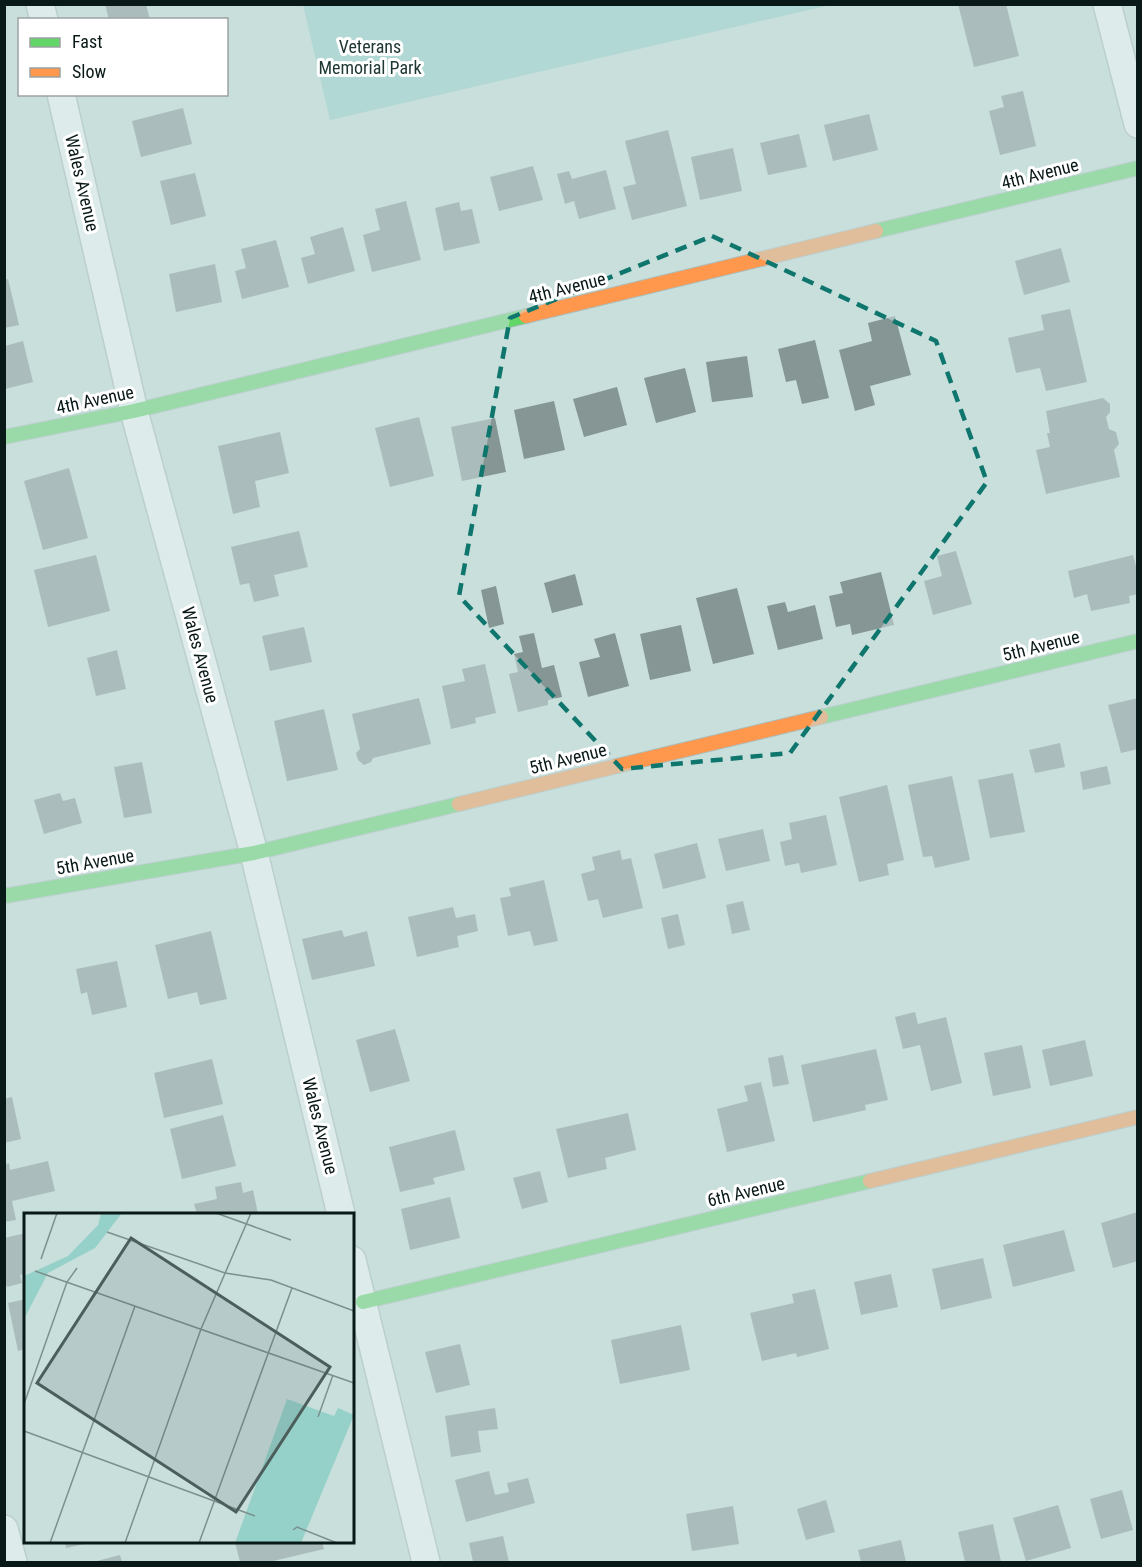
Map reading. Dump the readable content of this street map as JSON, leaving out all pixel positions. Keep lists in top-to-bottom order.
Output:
{
  "streets": {
    "street": [
      "4th Avenue",
      "Wales Avenue",
      "5th Avenue",
      "6th Avenue"
    ]
  },
  "crossings": [
    ["4th Avenue", "Wales Avenue"],
    ["Wales Avenue", "5th Avenue"]
  ],
  "parks": ["Veterans Memorial Park"],
  "legend": ["Fast", "Slow"]
}
